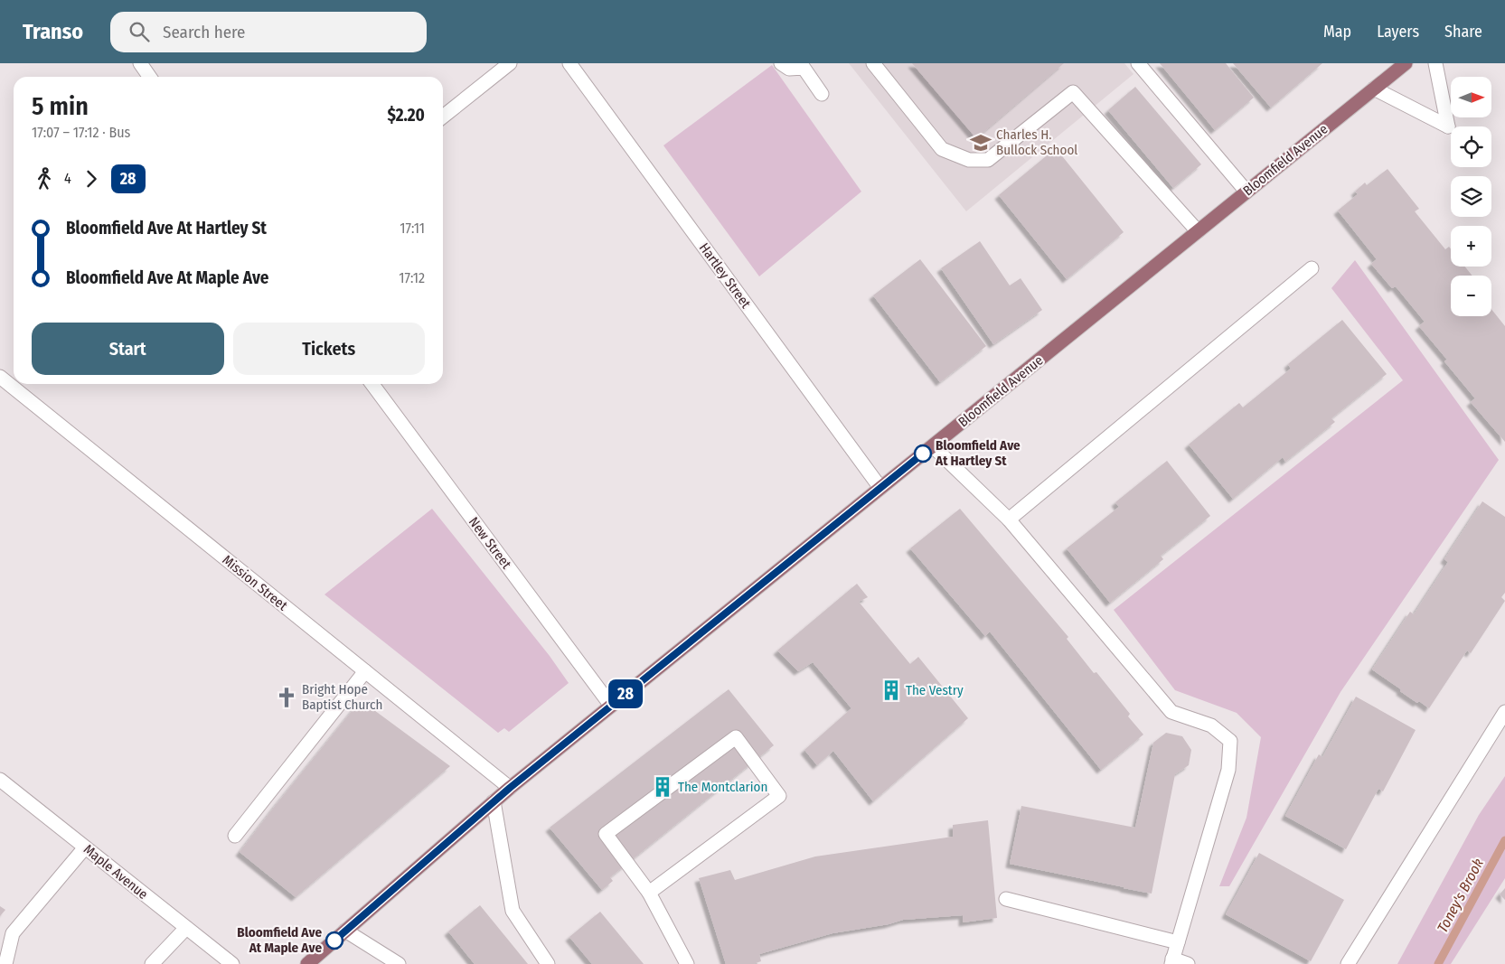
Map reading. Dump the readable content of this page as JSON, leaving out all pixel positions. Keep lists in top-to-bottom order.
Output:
{
  "streets": {
    "main road": ["Bloomfield Avenue"],
    "street": [
      "Hartley Street",
      "New Street",
      "Mission Street",
      "Maple Avenue"
    ]
  },
  "crossings": [
    ["Bloomfield Avenue", "Hartley Street"],
    ["Bloomfield Avenue", "New Street"],
    ["Bloomfield Avenue", "Mission Street"]
  ],
  "water": ["Toney's Brook"],
  "places": {
    "school or university": ["Charles H. Bullock School"],
    "other": ["Bloomfield Ave At Hartley St", "Bloomfield Ave At Maple Ave"],
    "building": ["The Vestry", "The Montclarion"],
    "church": ["Bright Hope Baptist Church"]
  },
  "lines": ["bus line 28"],
  "north": "right",
  "page": {
    "header": "Transo",
    "search": "Search here",
    "nav": ["Map", "Layers", "Share"],
    "on_map": "28",
    "map_buttons": ["+", "−"],
    "heading": ["5 min", "17:07 – 17:12 · Bus", "$2.20"],
    "legs": ["4", "28"],
    "list": [
      {
        "name": "Bloomfield Ave At Hartley St",
        "value": "17:11"
      },
      {
        "name": "Bloomfield Ave At Maple Ave",
        "value": "17:12"
      }
    ],
    "buttons": ["Start", "Tickets"]
  }
}
